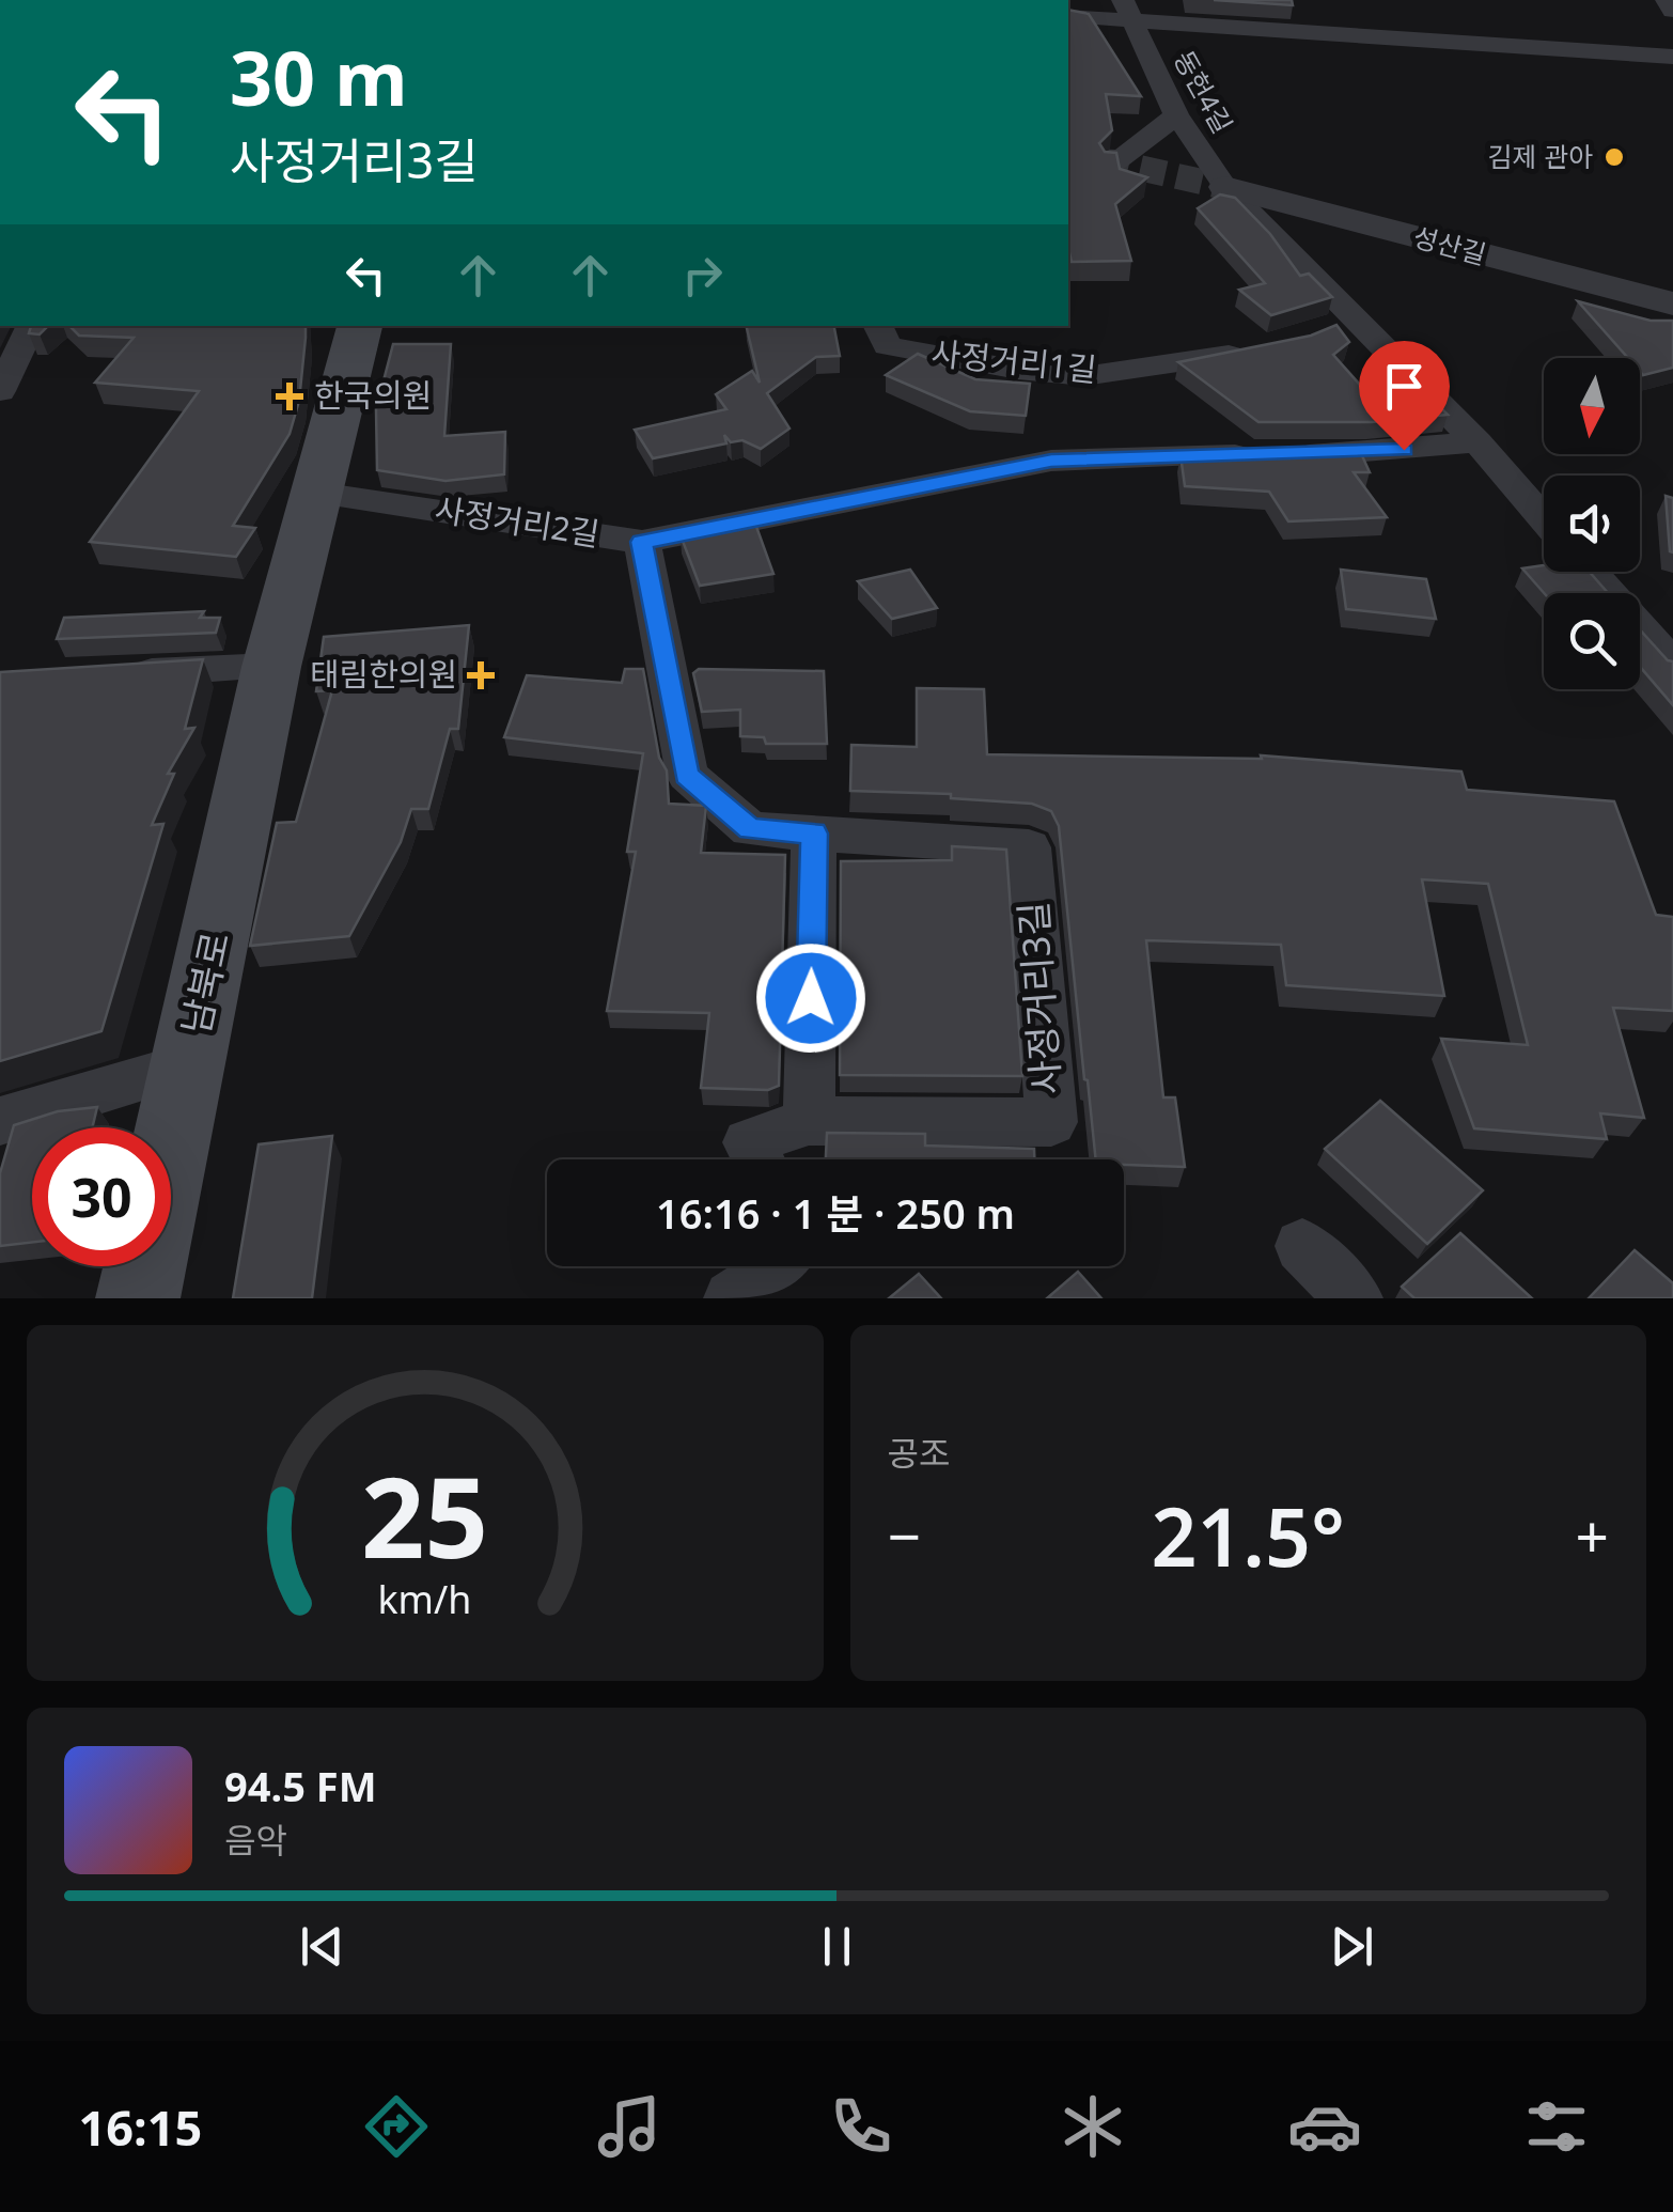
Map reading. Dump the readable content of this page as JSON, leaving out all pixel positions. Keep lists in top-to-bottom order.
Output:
{
  "streets": {
    "main road": ["남북로"],
    "street": [
      "동헌4길",
      "성산길",
      "사정거리1길",
      "사정거리2길",
      "사정거리3길"
    ]
  },
  "crossings": [
    ["동헌4길", "성산길"],
    ["동헌4길", "사정거리2길"],
    ["사정거리2길", "남북로"],
    ["사정거리2길", "사정거리3길"]
  ],
  "places": {
    "other": ["김제 관아"],
    "health": ["한국의원", "태림한의원"]
  },
  "north": "bottom",
  "page": {
    "turn": ["30 m", "사정거리3길"],
    "limit": "30",
    "trip": "16:16 · 1 분 · 250 m",
    "tile": "공조",
    "heat": ["−", "21.5°", "+"],
    "song": ["94.5 FM", "음악"],
    "tabs": "16:15",
    "gauge": ["25", "km/h"]
  }
}
